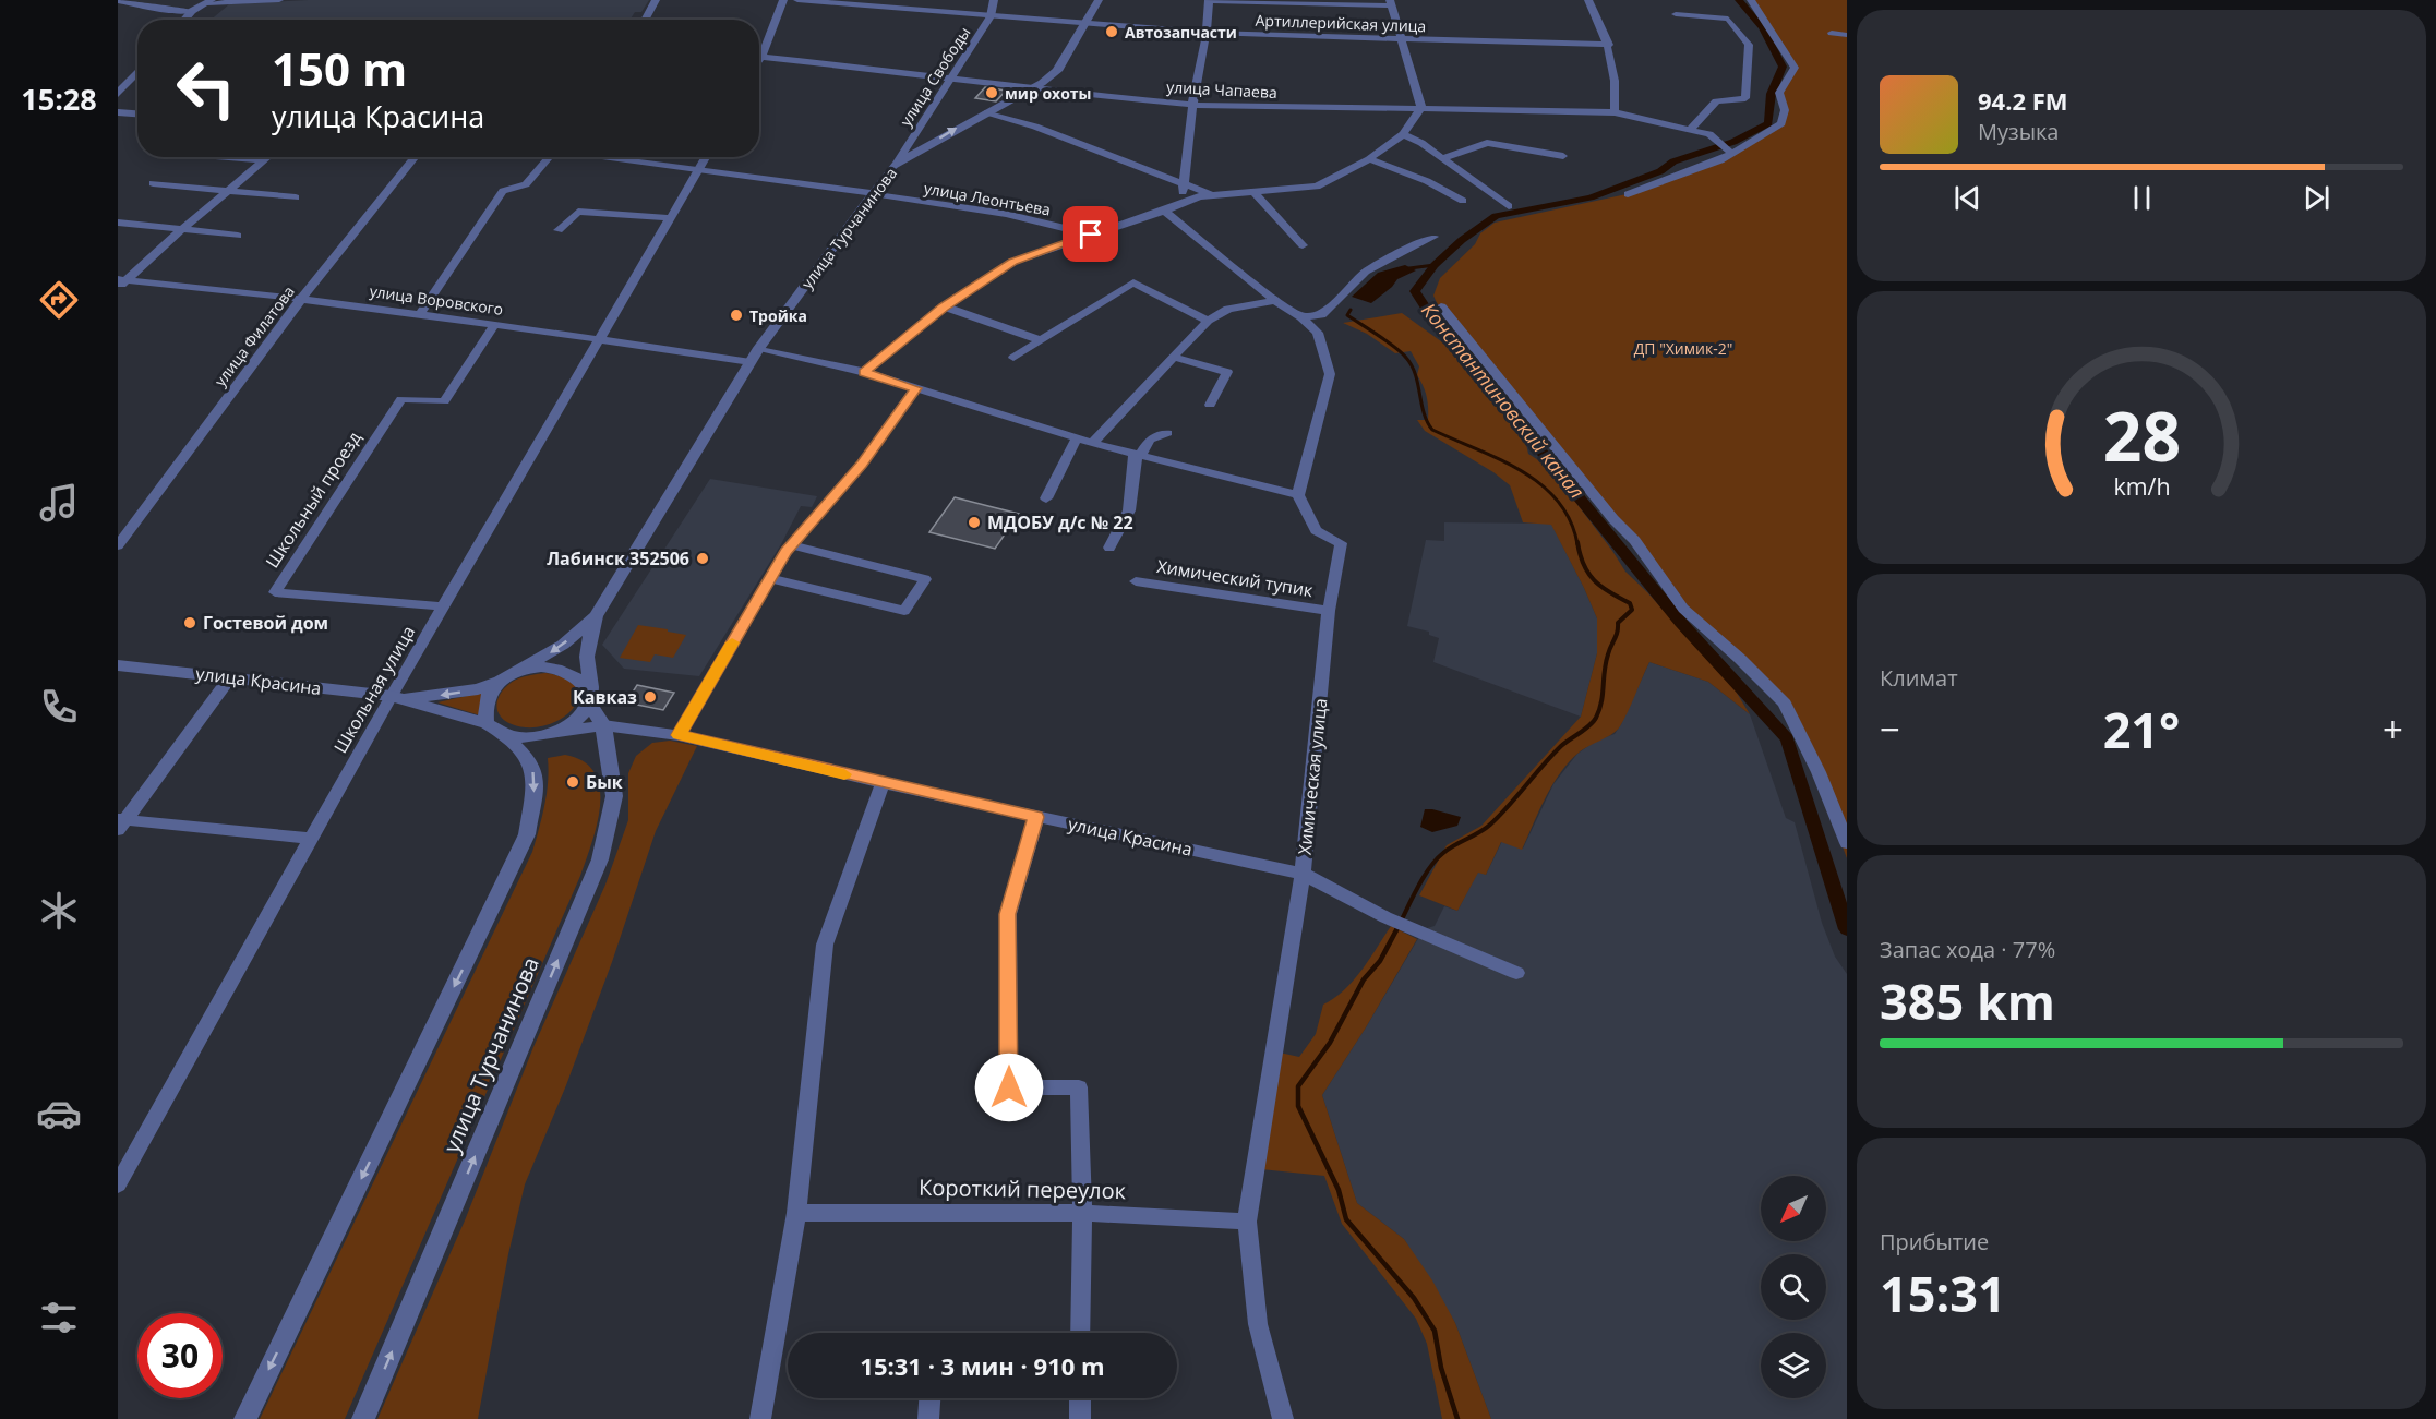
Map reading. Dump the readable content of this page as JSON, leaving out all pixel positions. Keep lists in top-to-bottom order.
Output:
{
  "streets": {
    "street": [
      "Артиллерийская улица",
      "улица Свободы",
      "улица Чапаева",
      "улица Леонтьева",
      "улица Турчанинова",
      "улица Воровского",
      "улица Филатова",
      "Школьный проезд",
      "Химический тупик",
      "улица Красина",
      "Школьная улица",
      "Химическая улица",
      "Короткий переулок"
    ]
  },
  "crossings": [
    ["Артиллерийская улица", "улица Свободы"],
    ["Артиллерийская улица", "улица Турчанинова"],
    ["улица Свободы", "улица Чапаева"],
    ["улица Свободы", "улица Турчанинова"],
    ["улица Чапаева", "улица Турчанинова"],
    ["улица Леонтьева", "улица Турчанинова"],
    ["улица Леонтьева", "Школьная улица"],
    ["улица Турчанинова", "улица Воровского"],
    ["улица Турчанинова", "улица Красина"],
    ["улица Воровского", "улица Филатова"],
    ["улица Воровского", "Школьный проезд"],
    ["улица Воровского", "Школьная улица"],
    ["Школьный проезд", "Школьная улица"],
    ["Химический тупик", "Химическая улица"],
    ["улица Красина", "Школьная улица"],
    ["улица Красина", "Химическая улица"],
    ["Химическая улица", "Короткий переулок"]
  ],
  "water": ["Константиновский канал"],
  "parks": ["ДП \"Химик-2\""],
  "places": [
    "Автозапчасти",
    "мир охоты",
    "Тройка",
    "МДОБУ д/с № 22",
    "Лабинск 352506",
    "Гостевой дом",
    "Кавказ",
    "Бык"
  ],
  "north": "bottom left",
  "page": {
    "tabs": "15:28",
    "turn": ["150 m", "улица Красина"],
    "song": ["94.2 FM", "Музыка"],
    "tile": [
      "Климат",
      ["Запас хода · 77%", "385 km"],
      ["Прибытие", "15:31"]
    ],
    "heat": ["−", "21°", "+"],
    "limit": "30",
    "trip": "15:31 · 3 мин · 910 m",
    "gauge": ["28", "km/h"]
  }
}
